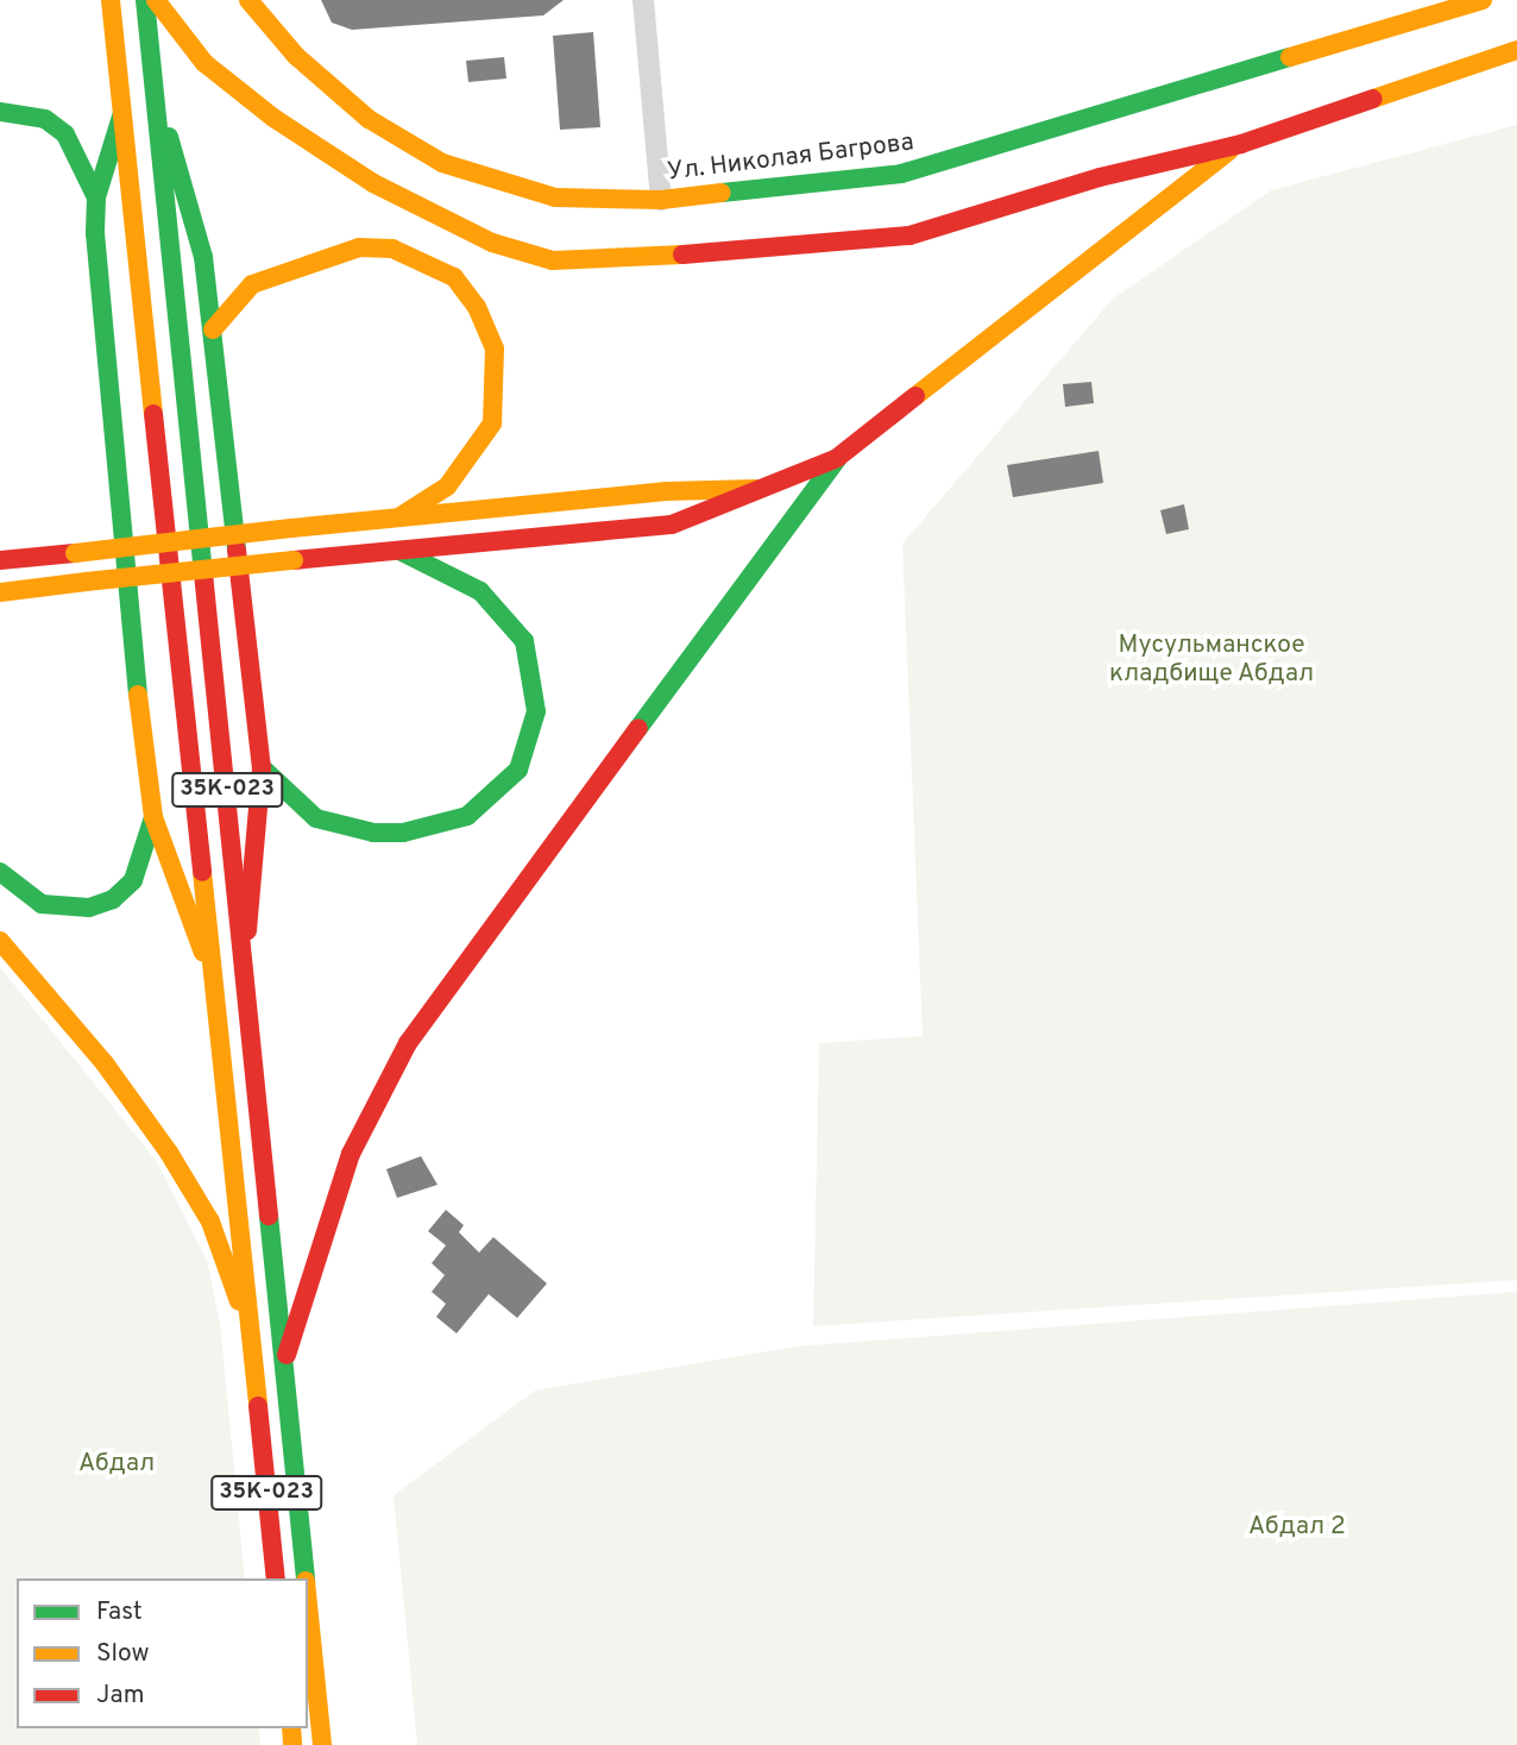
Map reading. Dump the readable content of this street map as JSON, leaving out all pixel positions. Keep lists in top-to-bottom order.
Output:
{
  "streets": {
    "main road": ["Ул. Николая Багрова", "35К-023"]
  },
  "parks": ["Мусульманское кладбище Абдал", "Абдал", "Абдал 2"],
  "legend": ["Fast", "Slow", "Jam"]
}
